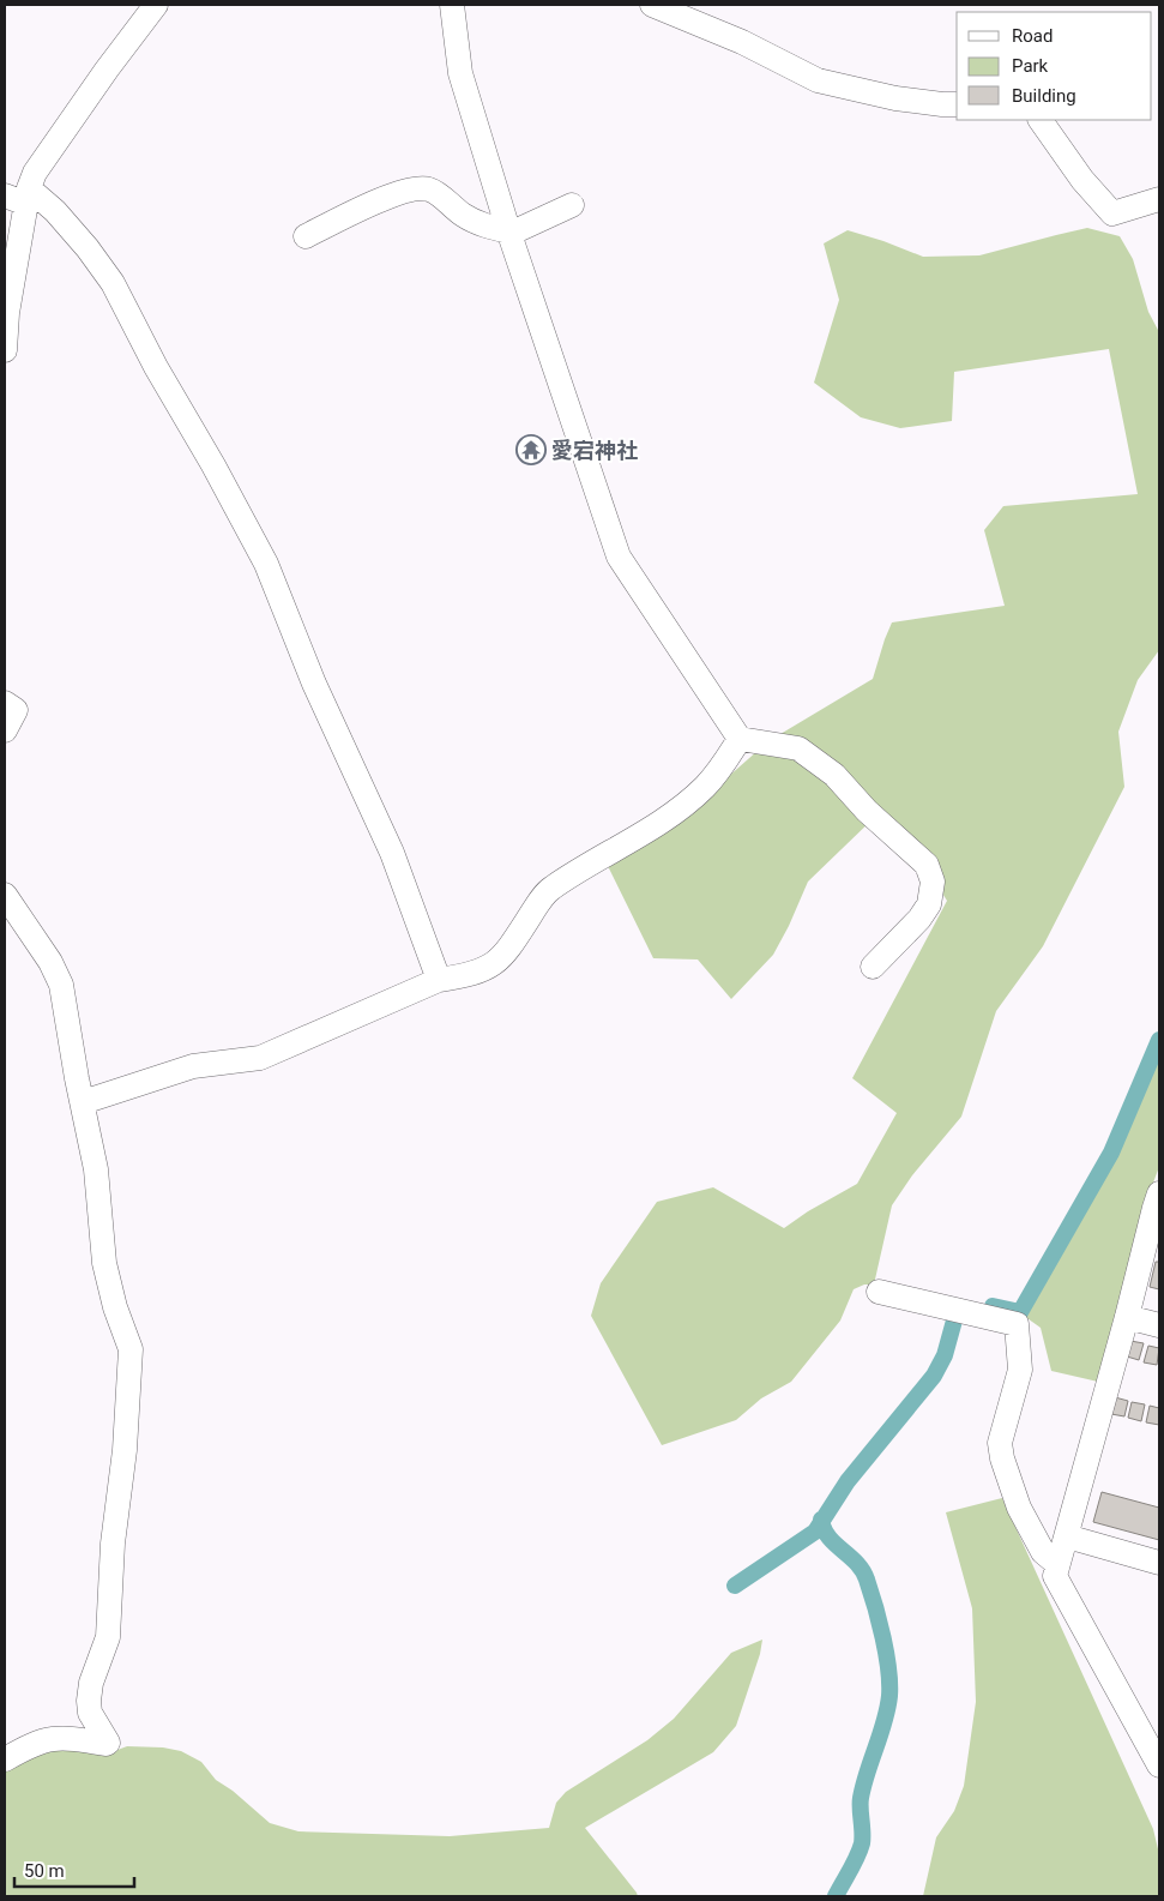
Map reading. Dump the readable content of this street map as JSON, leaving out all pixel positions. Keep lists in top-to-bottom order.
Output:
{
  "places": {
    "temple": ["愛宕神社"]
  },
  "legend": ["Road", "Park", "Building"],
  "scale_bar": "50 m"
}
